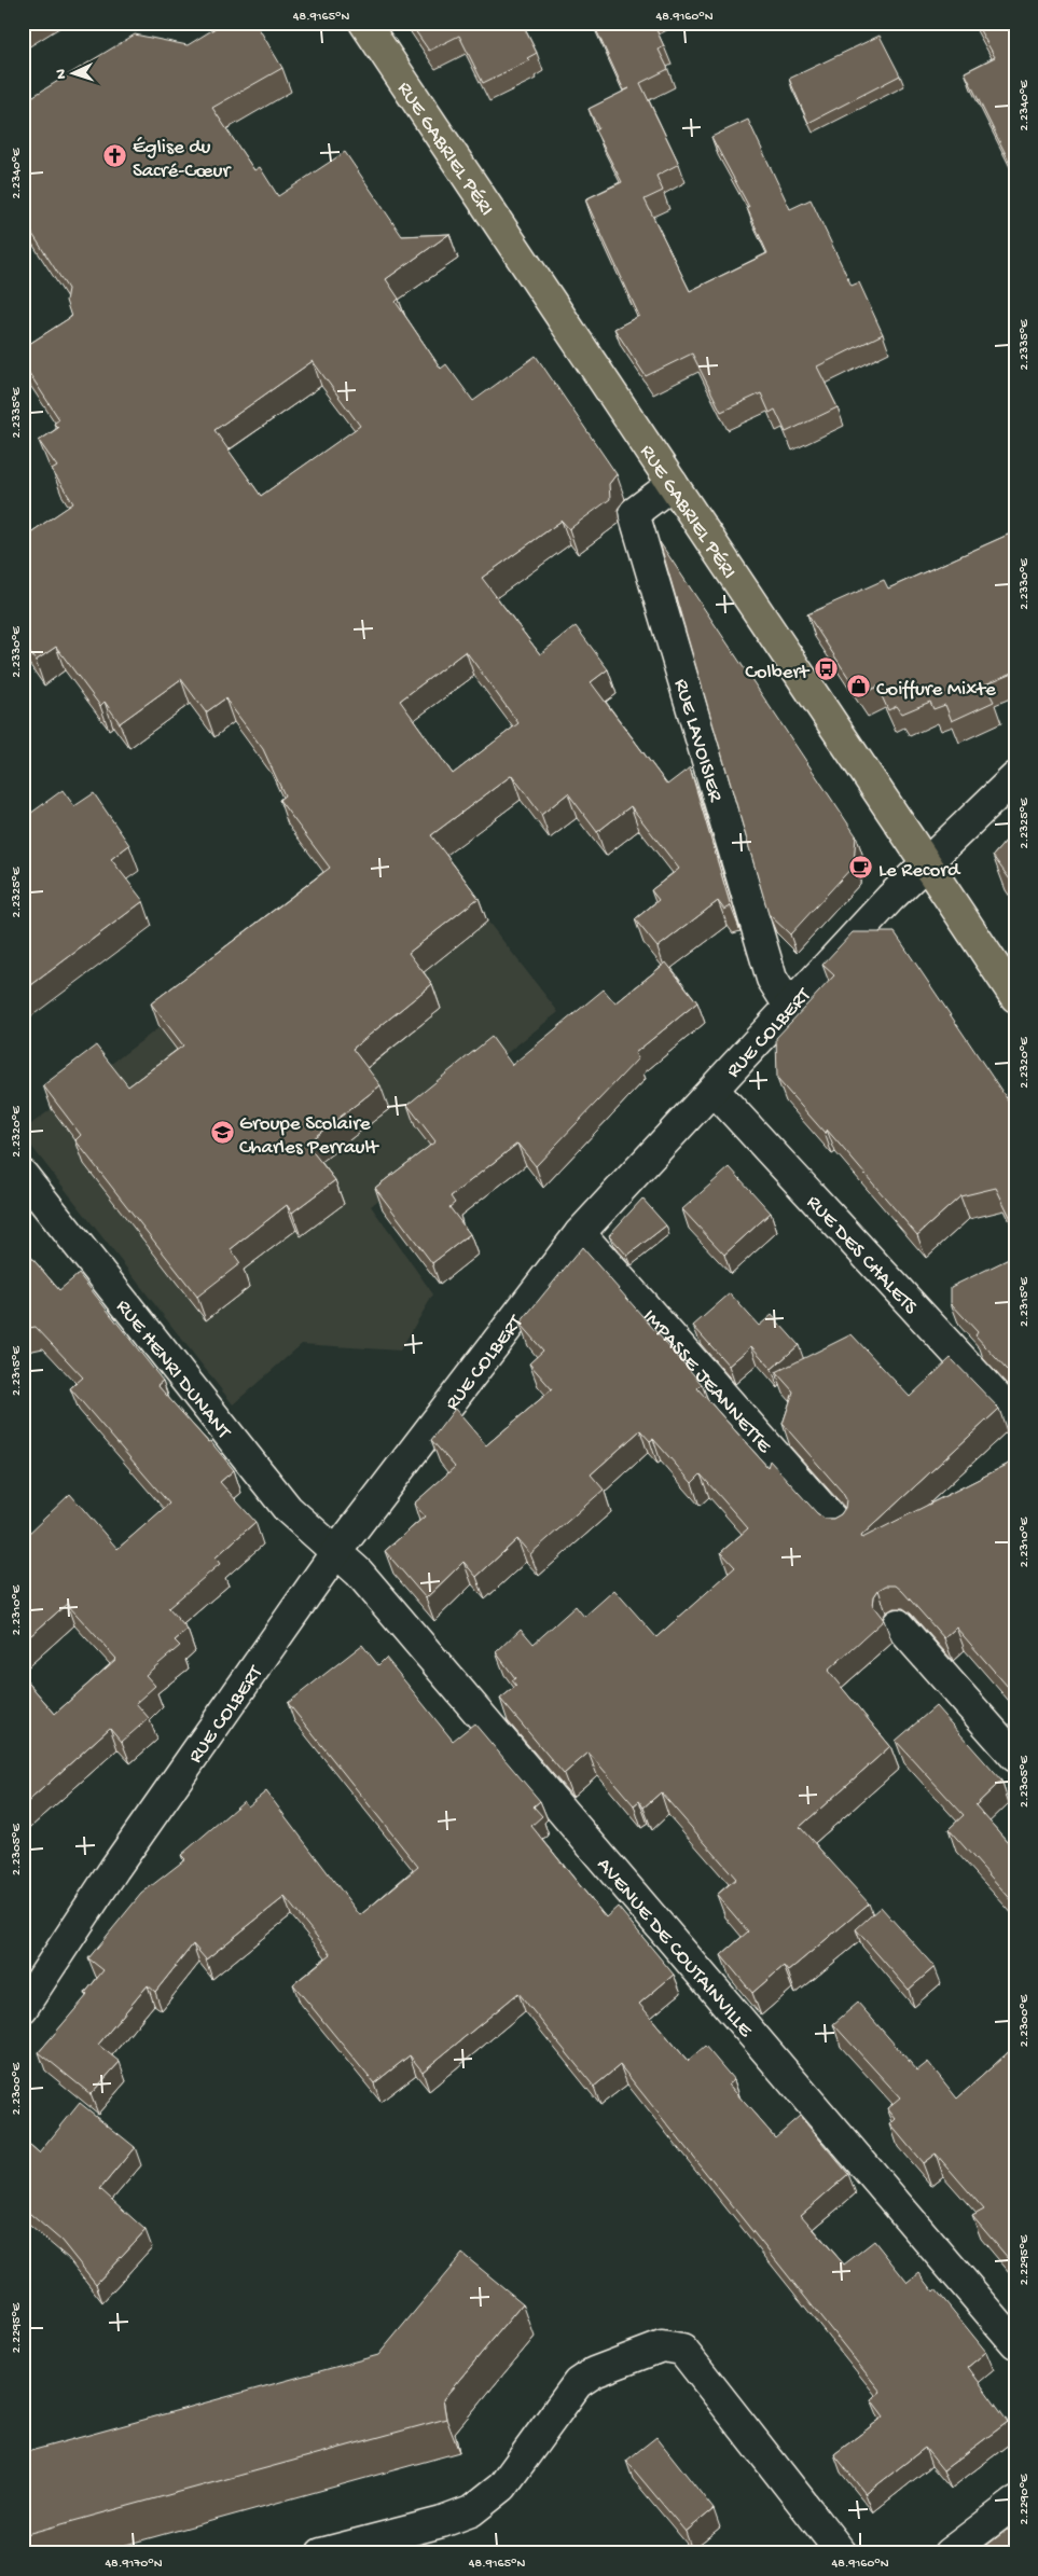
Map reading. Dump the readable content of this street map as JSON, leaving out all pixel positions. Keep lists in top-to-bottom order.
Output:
{
  "streets": {
    "main road": ["RUE GABRIEL PÉRI"],
    "street": [
      "RUE LAVOISIER",
      "RUE COLBERT",
      "RUE DES CHALETS",
      "RUE HENRI DUNANT",
      "IMPASSE JEANNETTE",
      "AVENUE DE COUTAINVILLE"
    ]
  },
  "crossings": [
    ["RUE GABRIEL PÉRI", "RUE LAVOISIER"],
    ["RUE GABRIEL PÉRI", "RUE COLBERT"],
    ["RUE LAVOISIER", "RUE COLBERT"],
    ["RUE COLBERT", "RUE DES CHALETS"],
    ["RUE COLBERT", "RUE HENRI DUNANT"],
    ["RUE COLBERT", "IMPASSE JEANNETTE"],
    ["RUE COLBERT", "AVENUE DE COUTAINVILLE"],
    ["RUE HENRI DUNANT", "AVENUE DE COUTAINVILLE"]
  ],
  "places": {
    "church": ["Église du Sacré-Cœur"],
    "bus stop": ["Colbert"],
    "shop": ["Coiffure Mixte"],
    "cafe": ["Le Record"],
    "school or university": ["Groupe Scolaire Charles Perrault"]
  },
  "north": "left",
  "coordinates": [
    "48.9165°N",
    "48.9160°N",
    "2.2340°E",
    "2.2335°E",
    "2.2330°E",
    "2.2325°E",
    "2.2320°E",
    "2.2315°E",
    "2.2310°E",
    "2.2305°E",
    "2.2300°E",
    "2.2295°E",
    "2.2290°E",
    "48.9170°N"
  ]
}
